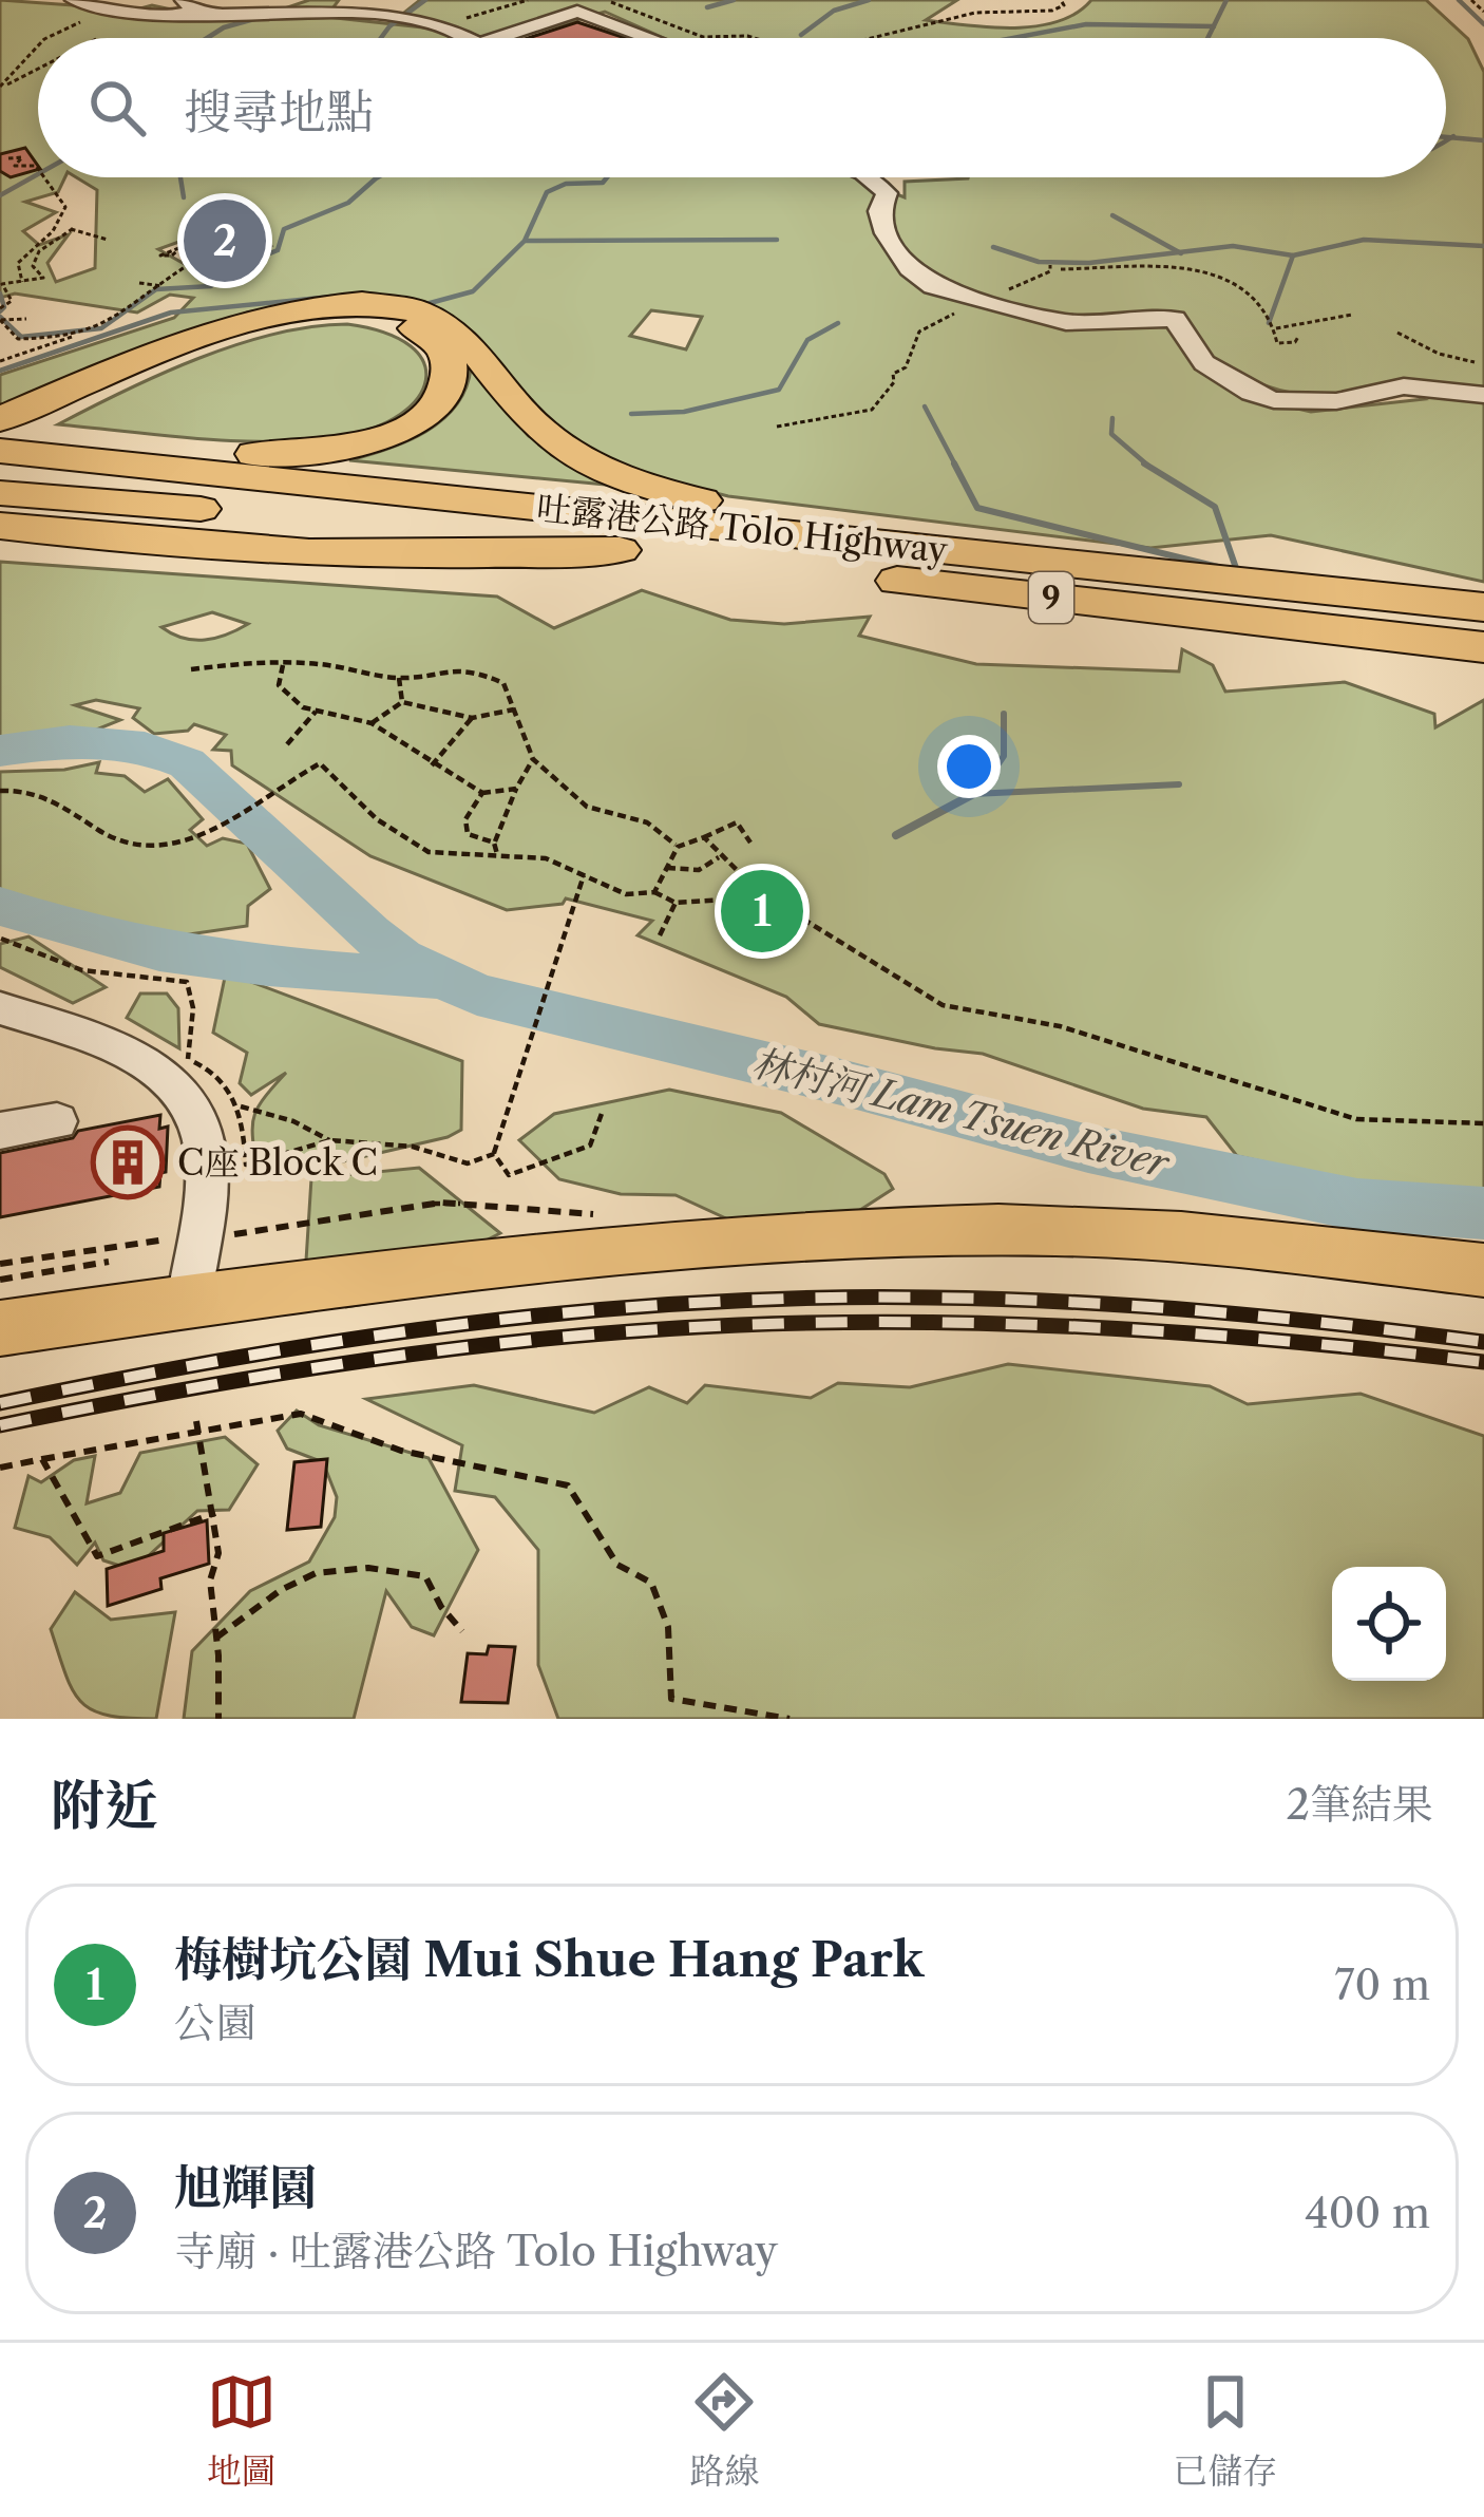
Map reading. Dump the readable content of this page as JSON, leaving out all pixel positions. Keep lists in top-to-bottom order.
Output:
{
  "streets": {
    "highway": ["吐露港公路 Tolo Highway", "9"]
  },
  "water": ["林村河 Lam Tsuen River"],
  "places": {
    "building": ["C座 Block C"]
  },
  "page": {
    "search": "搜尋地點",
    "pins": ["2", "1"],
    "heading": ["附近", "2筆結果"],
    "list": [
      {
        "mark": "1",
        "name": "梅樹坑公園 Mui Shue Hang Park",
        "note": "公園",
        "value": "70 m"
      },
      {
        "mark": "2",
        "name": "旭輝園",
        "note": "寺廟 · 吐露港公路 Tolo Highway",
        "value": "400 m"
      }
    ],
    "nav": ["地圖", "路線", "已儲存"]
  }
}
